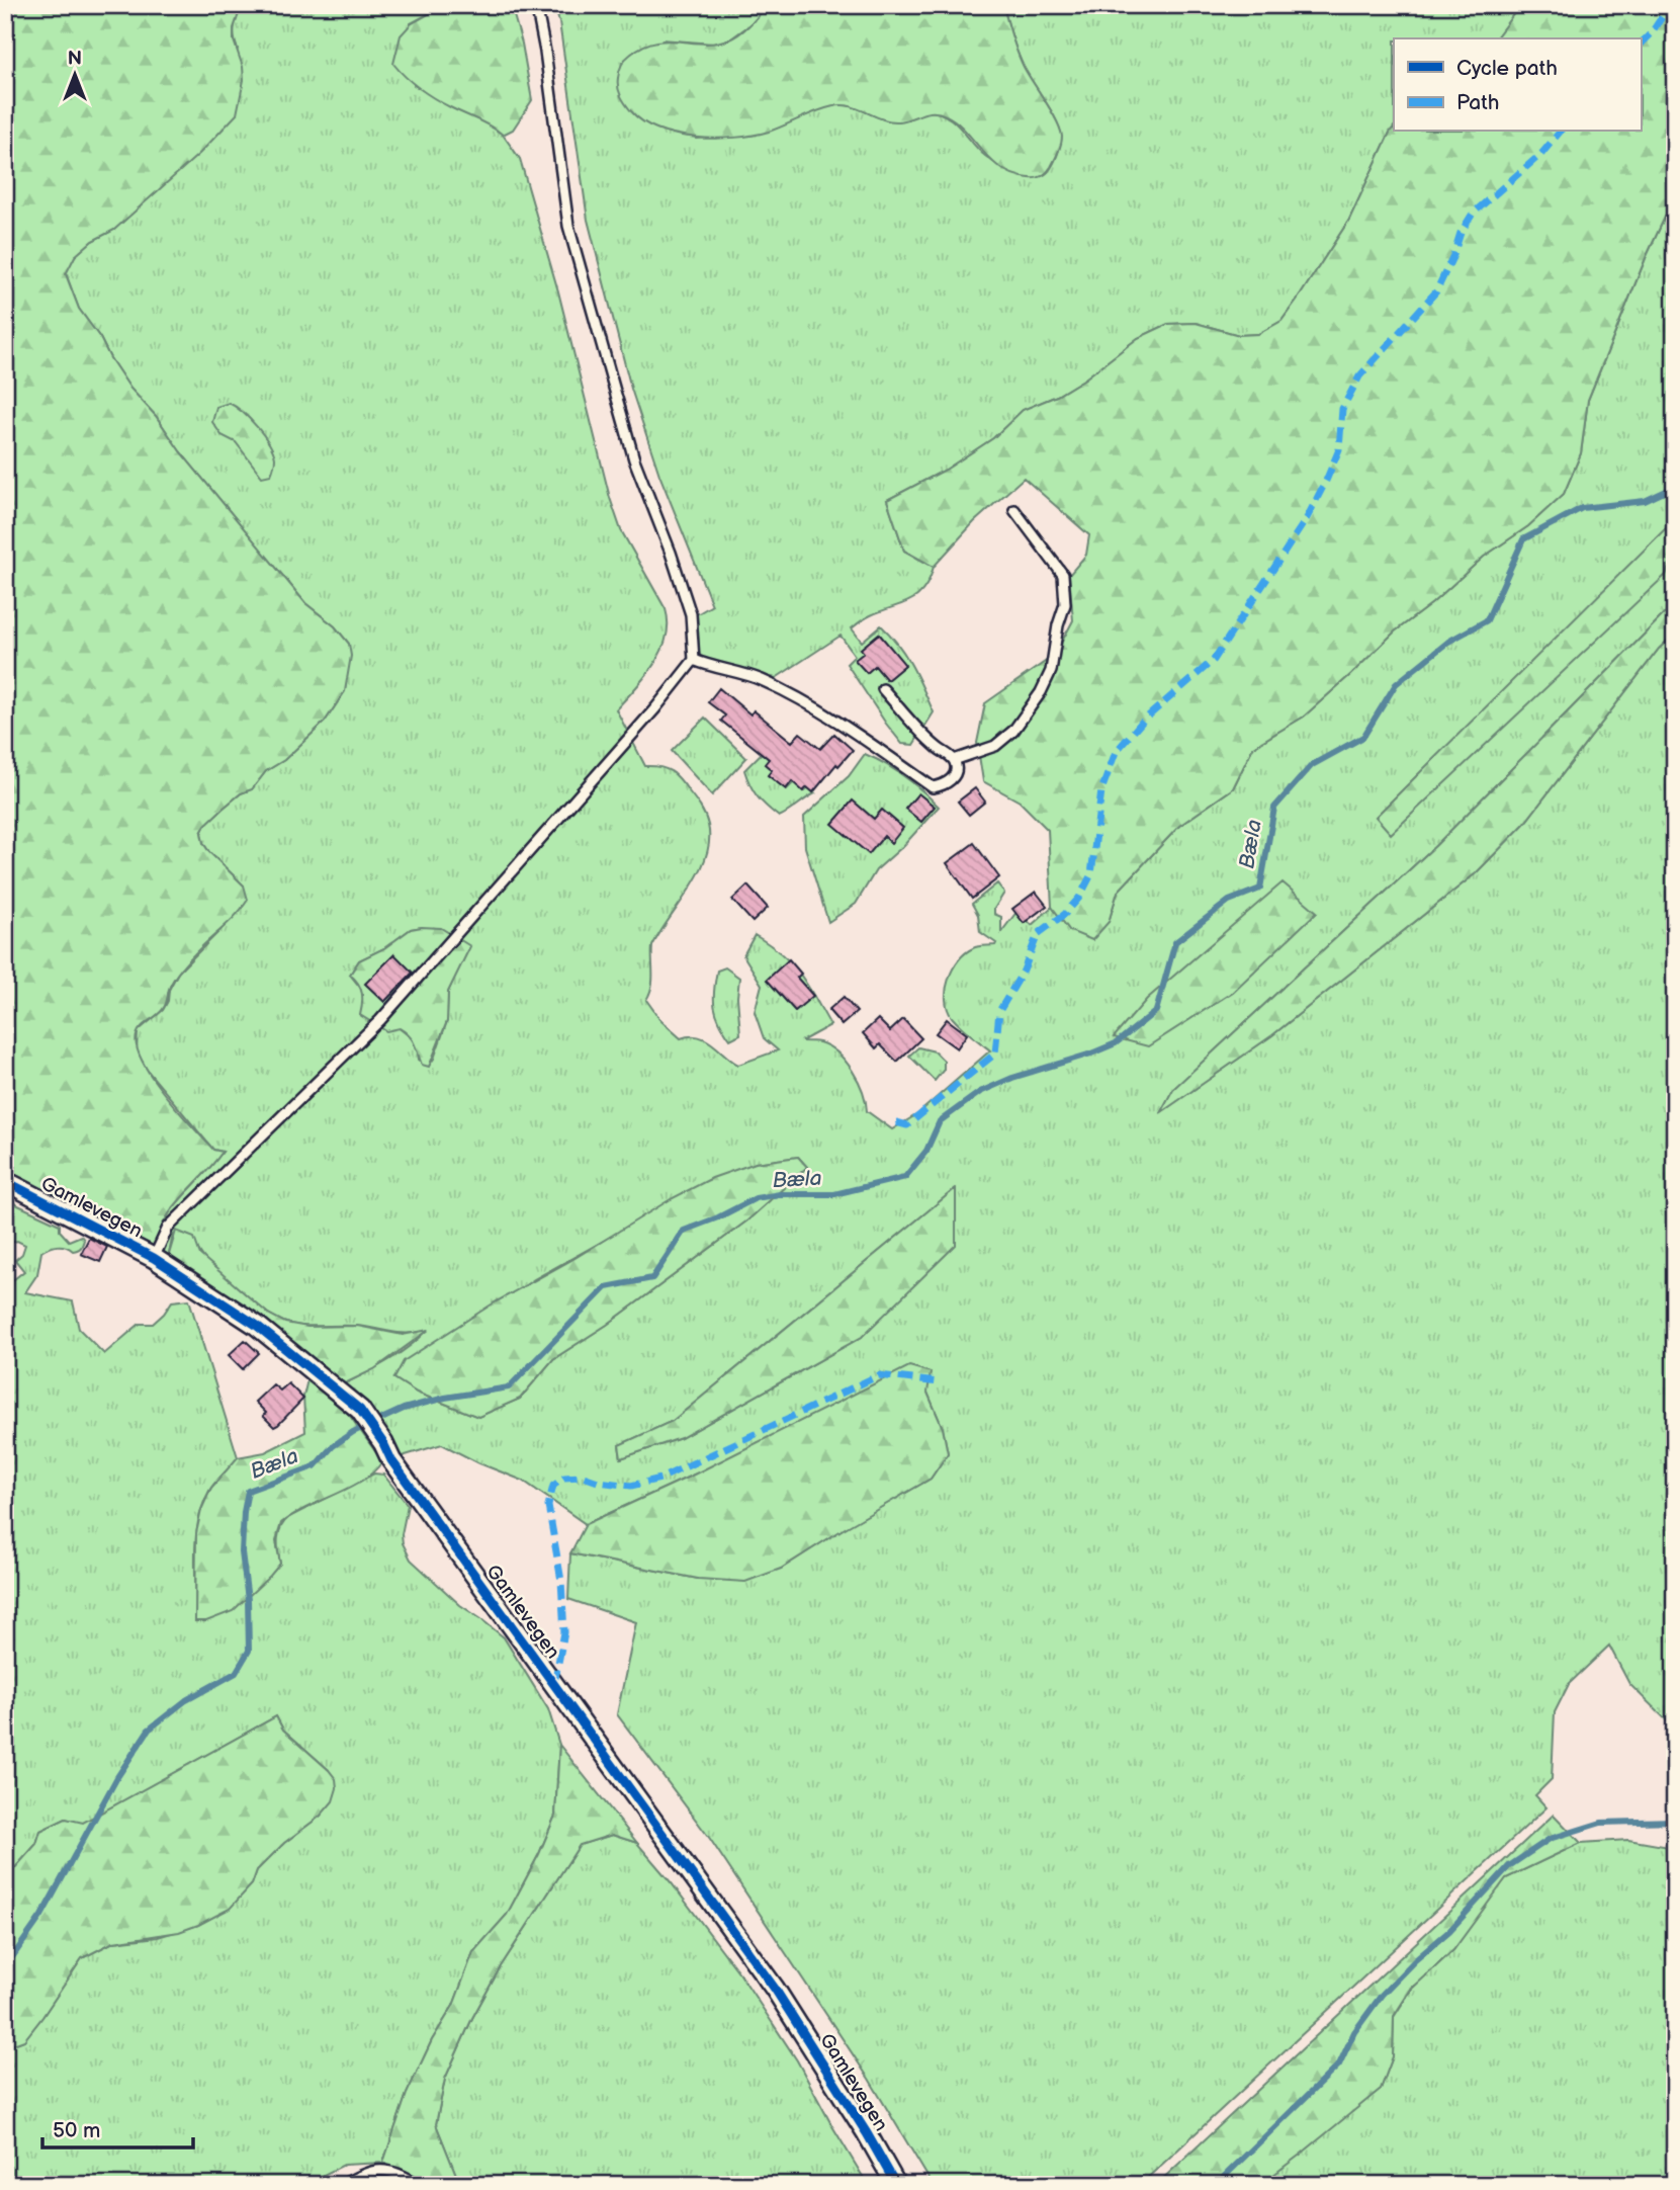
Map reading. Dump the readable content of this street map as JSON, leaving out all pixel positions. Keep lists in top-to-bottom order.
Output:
{
  "streets": {
    "street": ["Gamlevegen"]
  },
  "water": ["Bæla"],
  "legend": ["Cycle path", "Path"],
  "scale_bar": "50 m",
  "north": "top"
}
